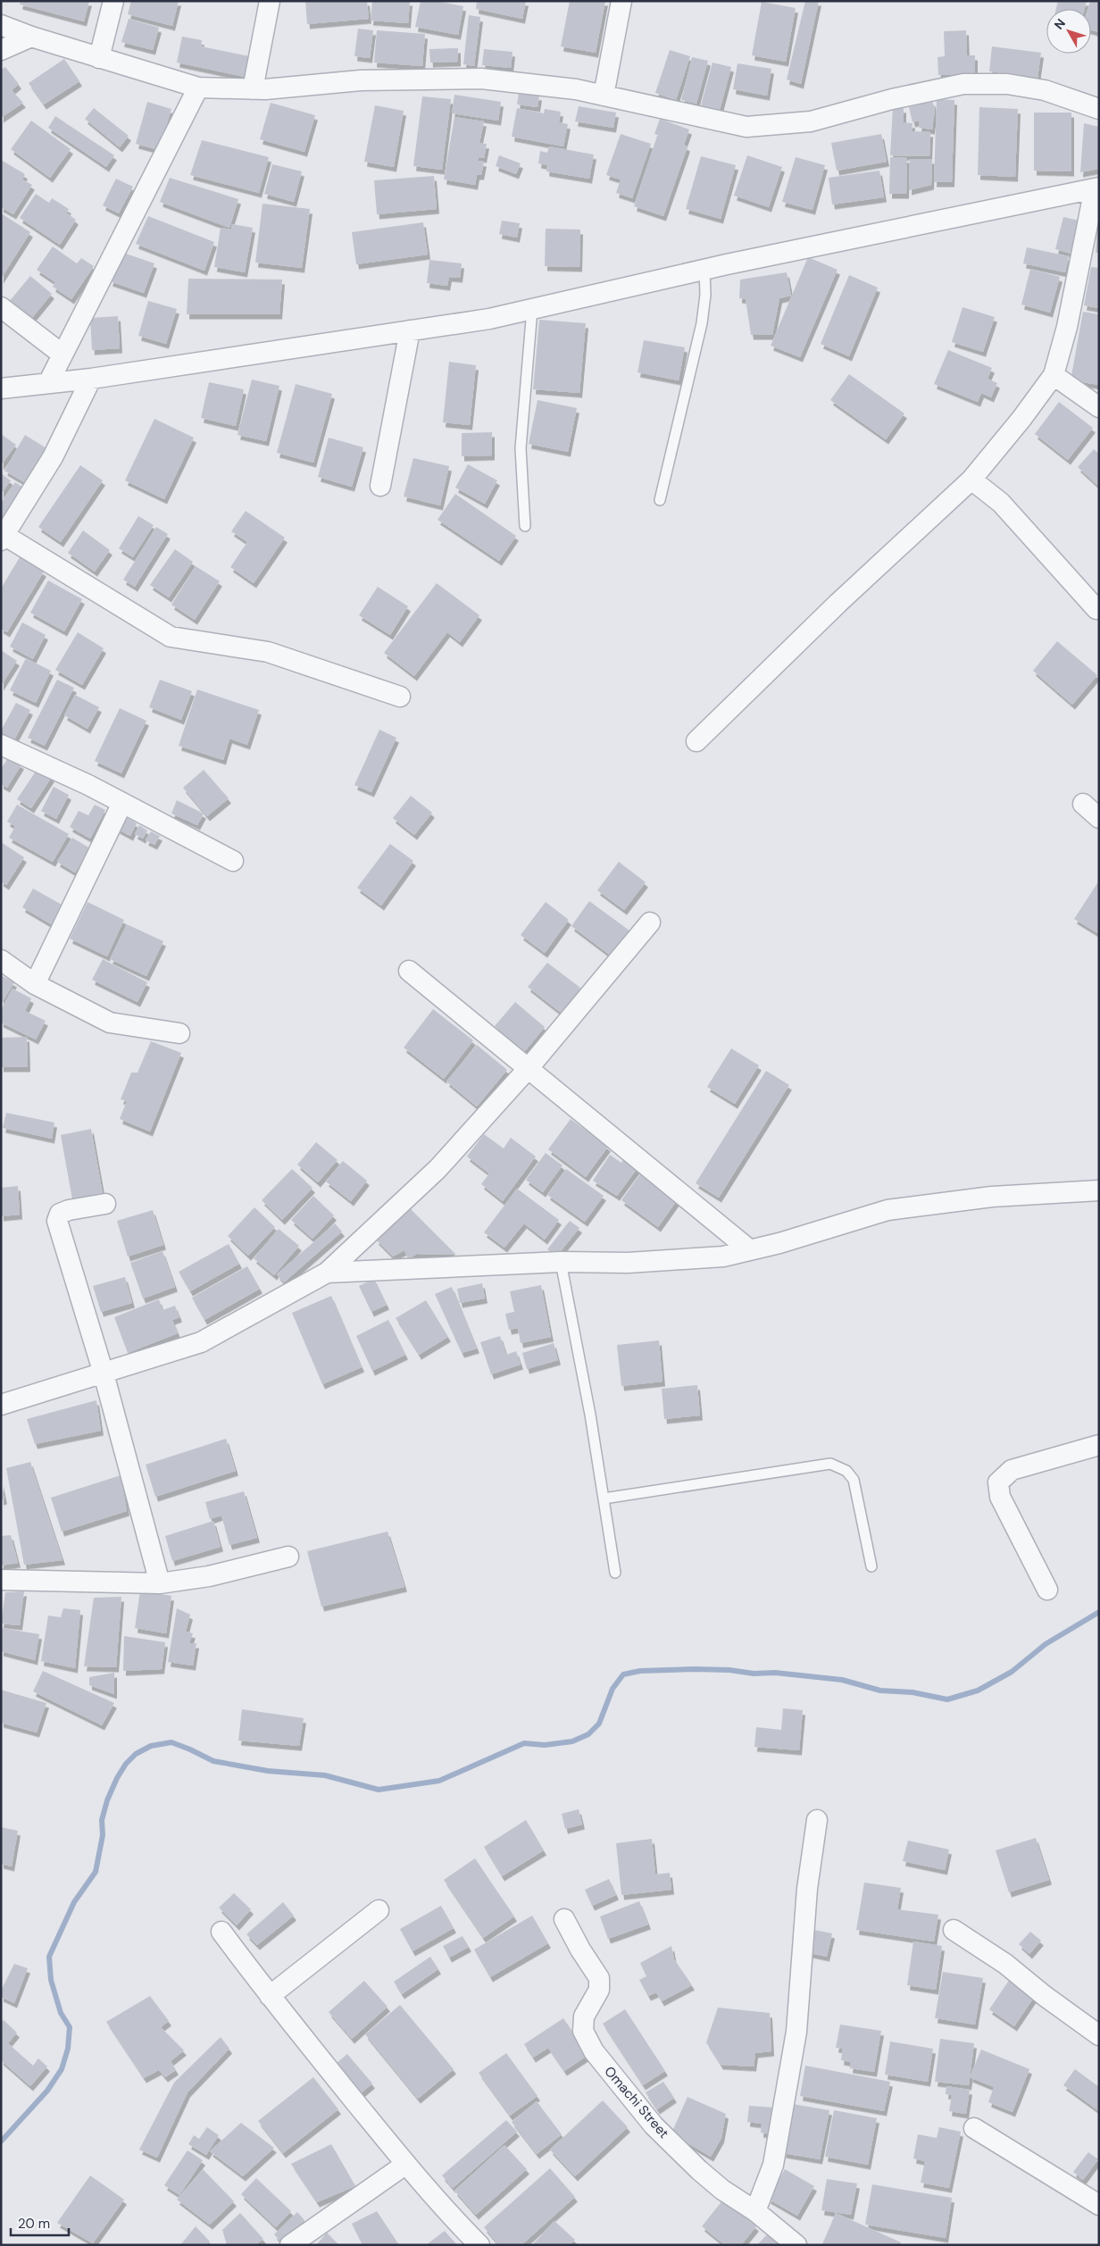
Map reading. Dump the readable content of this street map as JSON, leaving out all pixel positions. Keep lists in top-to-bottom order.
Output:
{
  "streets": {
    "street": ["Omachi Street"]
  },
  "scale_bar": "20 m",
  "north": "top left"
}
